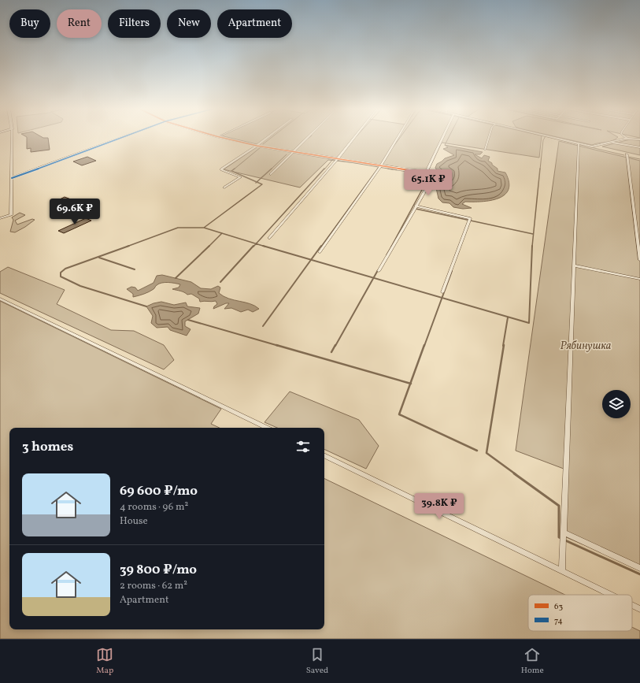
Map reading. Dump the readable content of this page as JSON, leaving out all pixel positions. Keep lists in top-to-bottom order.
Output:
{
  "parks": ["Рябинушка"],
  "lines": ["transit line 63", "transit line 74"],
  "legend": ["63", "74"],
  "page": {
    "chip": [
      "Buy",
      "Rent",
      "Filters",
      "New",
      "Apartment"
    ],
    "price": ["65.1K ₽", "69.6K ₽", "39.8K ₽"],
    "heading": "3 homes",
    "list": [
      {
        "name": "69 600 ₽/mo",
        "note": "4 rooms · 96 m² · House"
      },
      {
        "name": "39 800 ₽/mo",
        "note": "2 rooms · 62 m² · Apartment"
      }
    ],
    "tabs": ["Map", "Saved", "Home"]
  }
}
